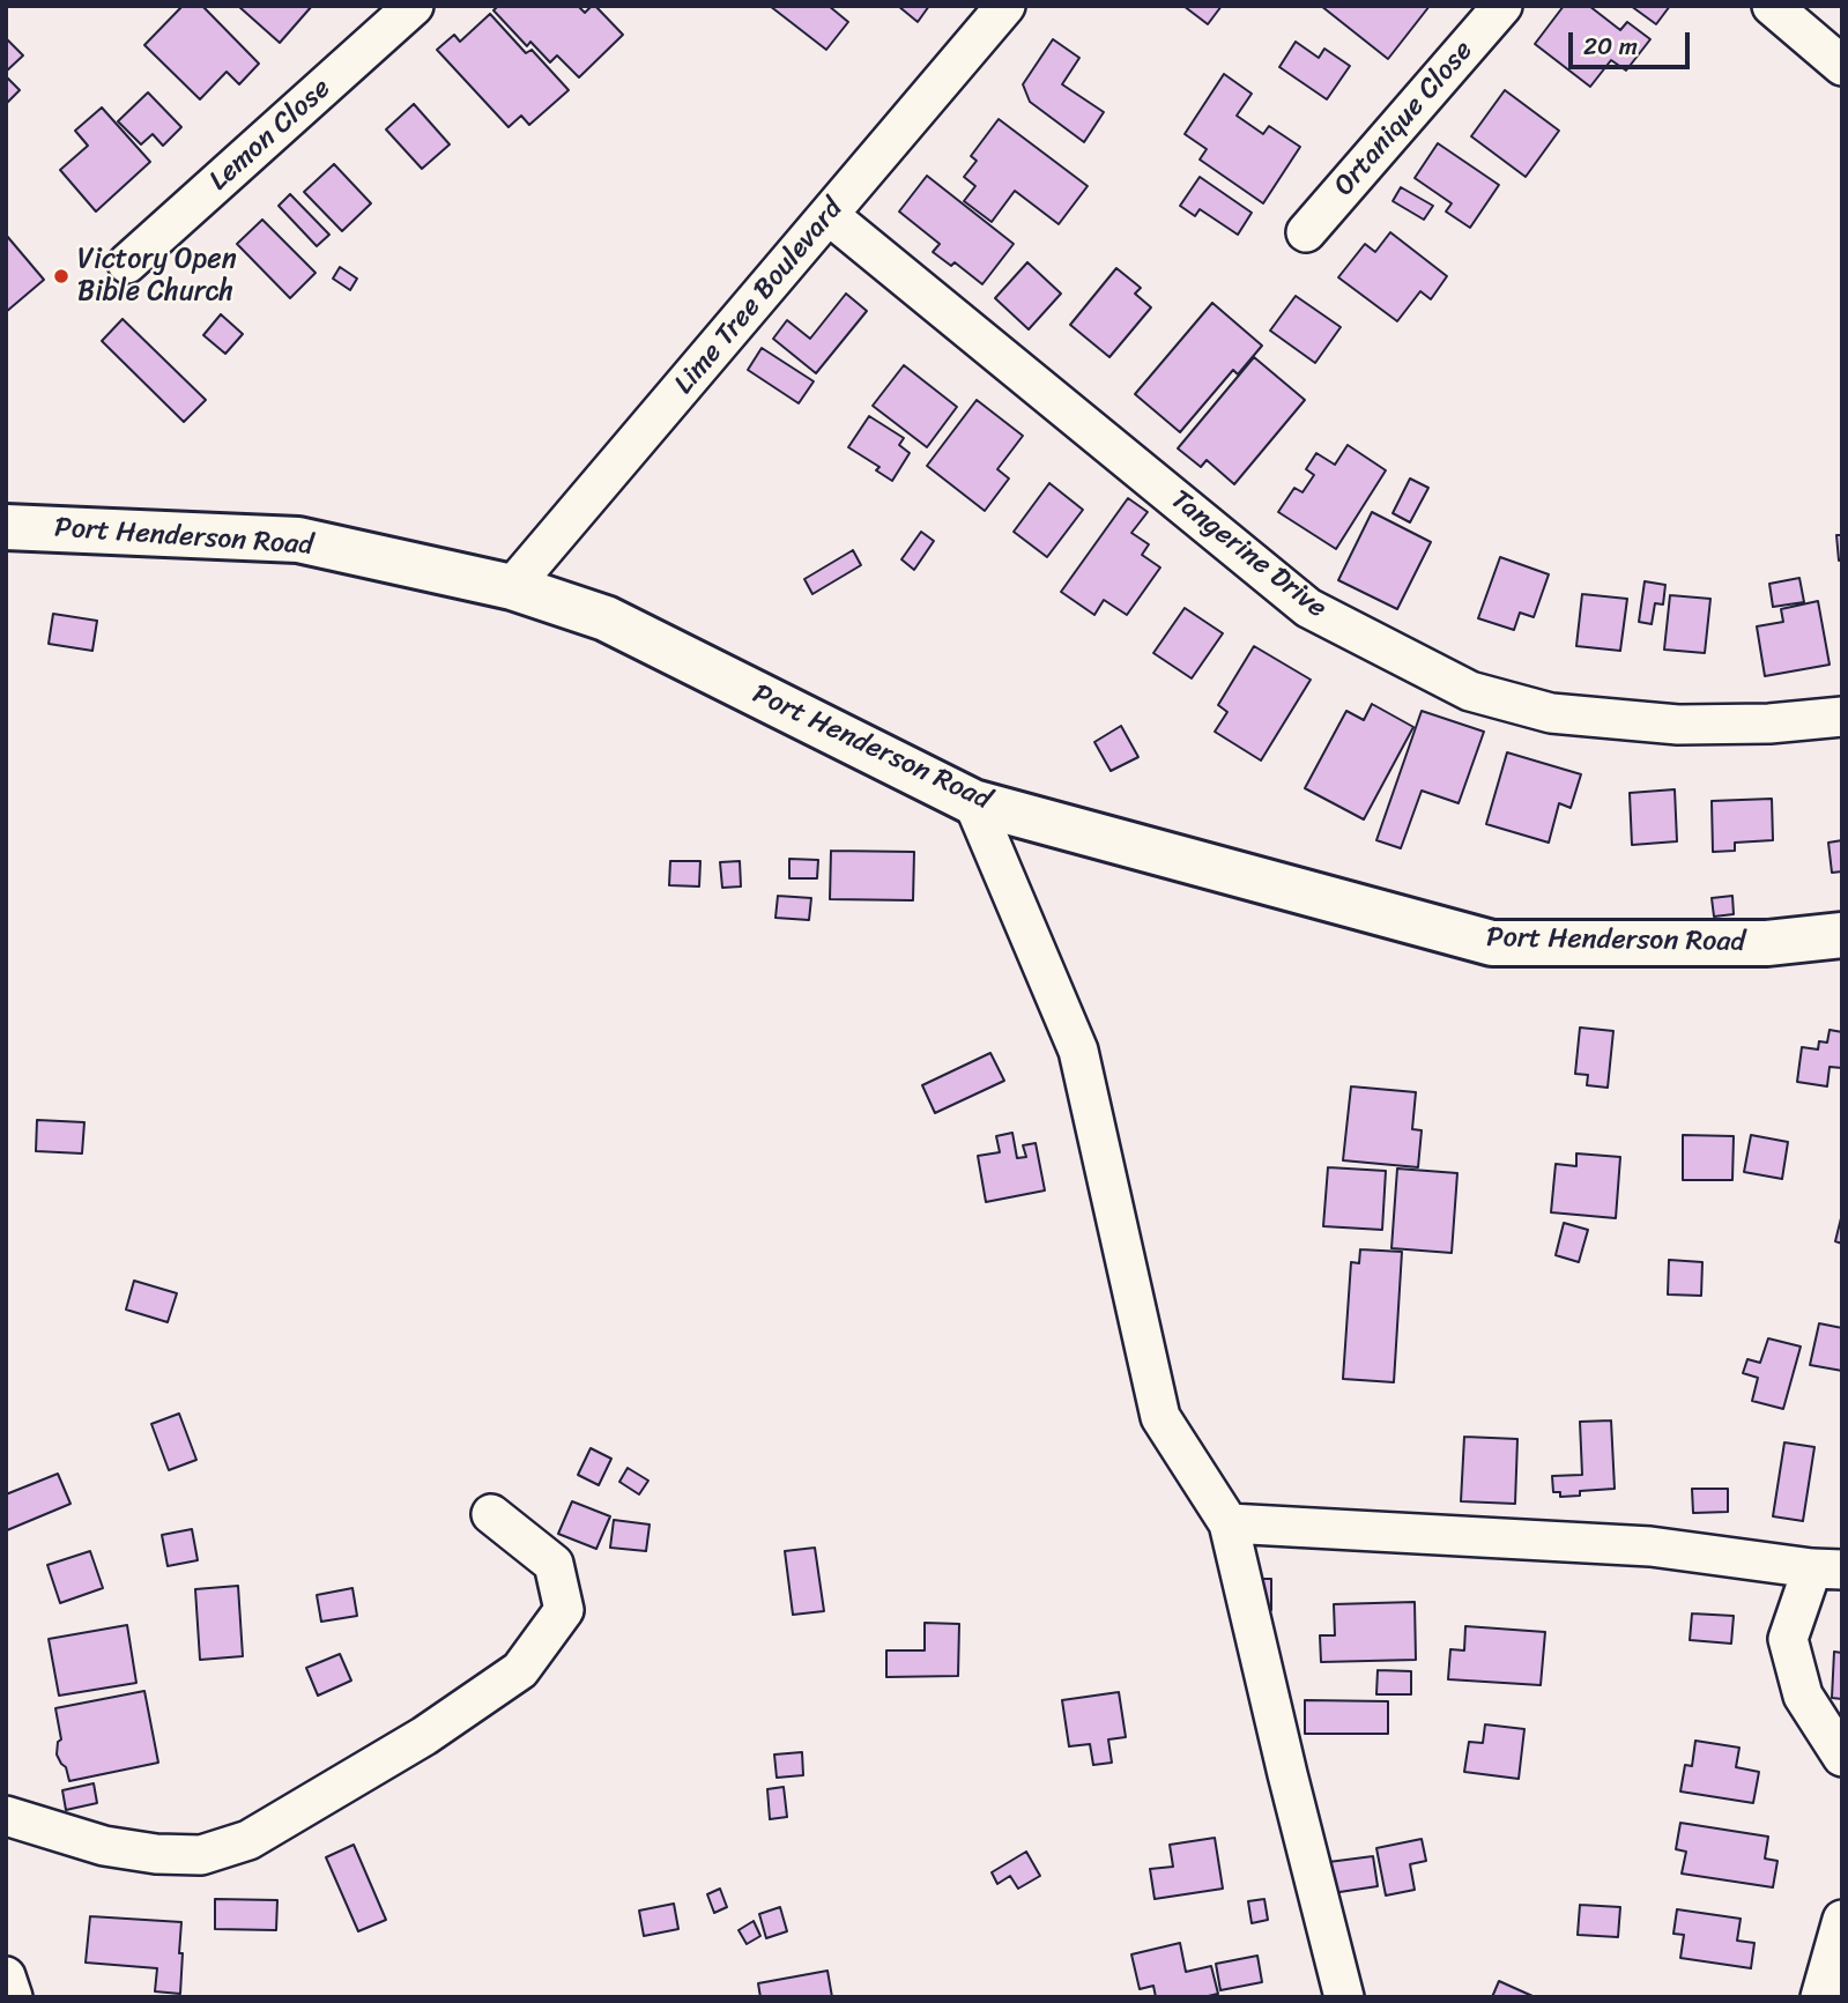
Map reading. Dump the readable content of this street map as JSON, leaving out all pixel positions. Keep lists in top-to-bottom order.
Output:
{
  "streets": {
    "street": [
      "Ortanique Close",
      "Lemon Close",
      "Lime Tree Boulevard",
      "Port Henderson Road",
      "Tangerine Drive"
    ]
  },
  "crossings": [
    ["Lime Tree Boulevard", "Port Henderson Road"],
    ["Lime Tree Boulevard", "Tangerine Drive"]
  ],
  "places": ["Victory Open Bible Church"],
  "scale_bar": "20 m"
}
